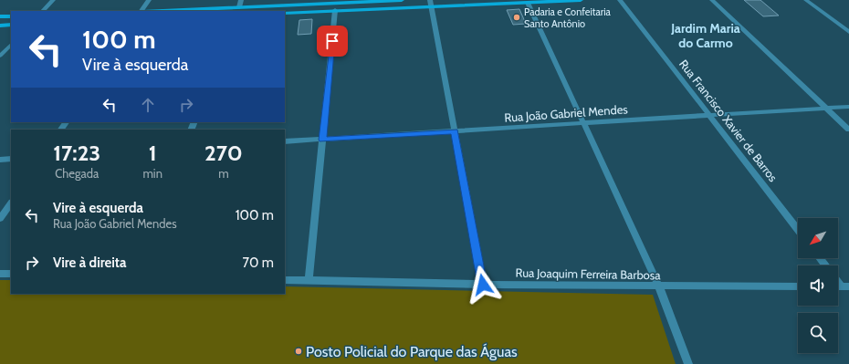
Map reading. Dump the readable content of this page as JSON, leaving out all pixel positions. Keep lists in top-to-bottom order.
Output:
{
  "streets": {
    "street": ["Rua João Gabriel Mendes", "Rua Francisco Xavier de Barros", "Rua Joaquim Ferreira Barbosa"]
  },
  "crossings": [
    ["Rua João Gabriel Mendes", "Rua Francisco Xavier de Barros"]
  ],
  "districts": ["Jardim Maria do Carmo"],
  "places": ["Padaria e Confeitaria Santo Antônio", "Posto Policial do Parque das Águas"],
  "north": "bottom left",
  "page": {
    "turn": ["100 m", "Vire à esquerda"],
    "eta": [
      "17:23",
      "Chegada",
      "1",
      "min",
      "270",
      "m"
    ],
    "list": [
      {
        "name": "Vire à esquerda",
        "note": "Rua João Gabriel Mendes",
        "value": "100 m"
      },
      {
        "name": "Vire à direita",
        "value": "70 m"
      }
    ]
  }
}
